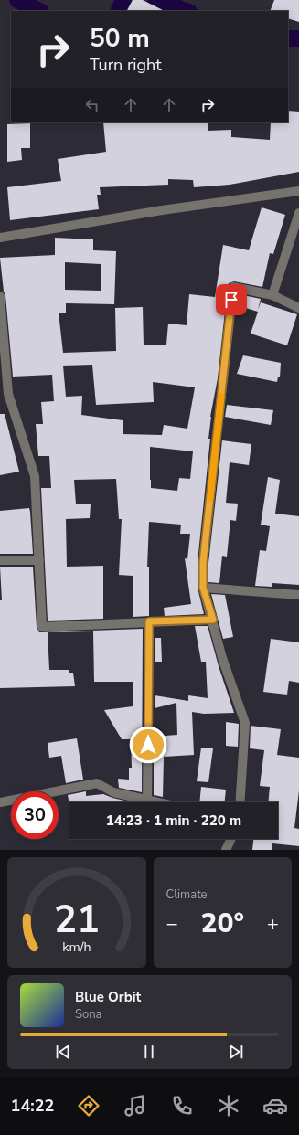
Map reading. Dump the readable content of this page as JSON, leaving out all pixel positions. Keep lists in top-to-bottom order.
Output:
{
  "page": {
    "turn": ["50 m", "Turn right"],
    "limit": "30",
    "trip": "14:23 · 1 min · 220 m",
    "tile": "Climate",
    "heat": ["−", "20°", "+"],
    "song": ["Blue Orbit", "Sona"],
    "tabs": "14:22",
    "gauge": ["21", "km/h"]
  }
}
